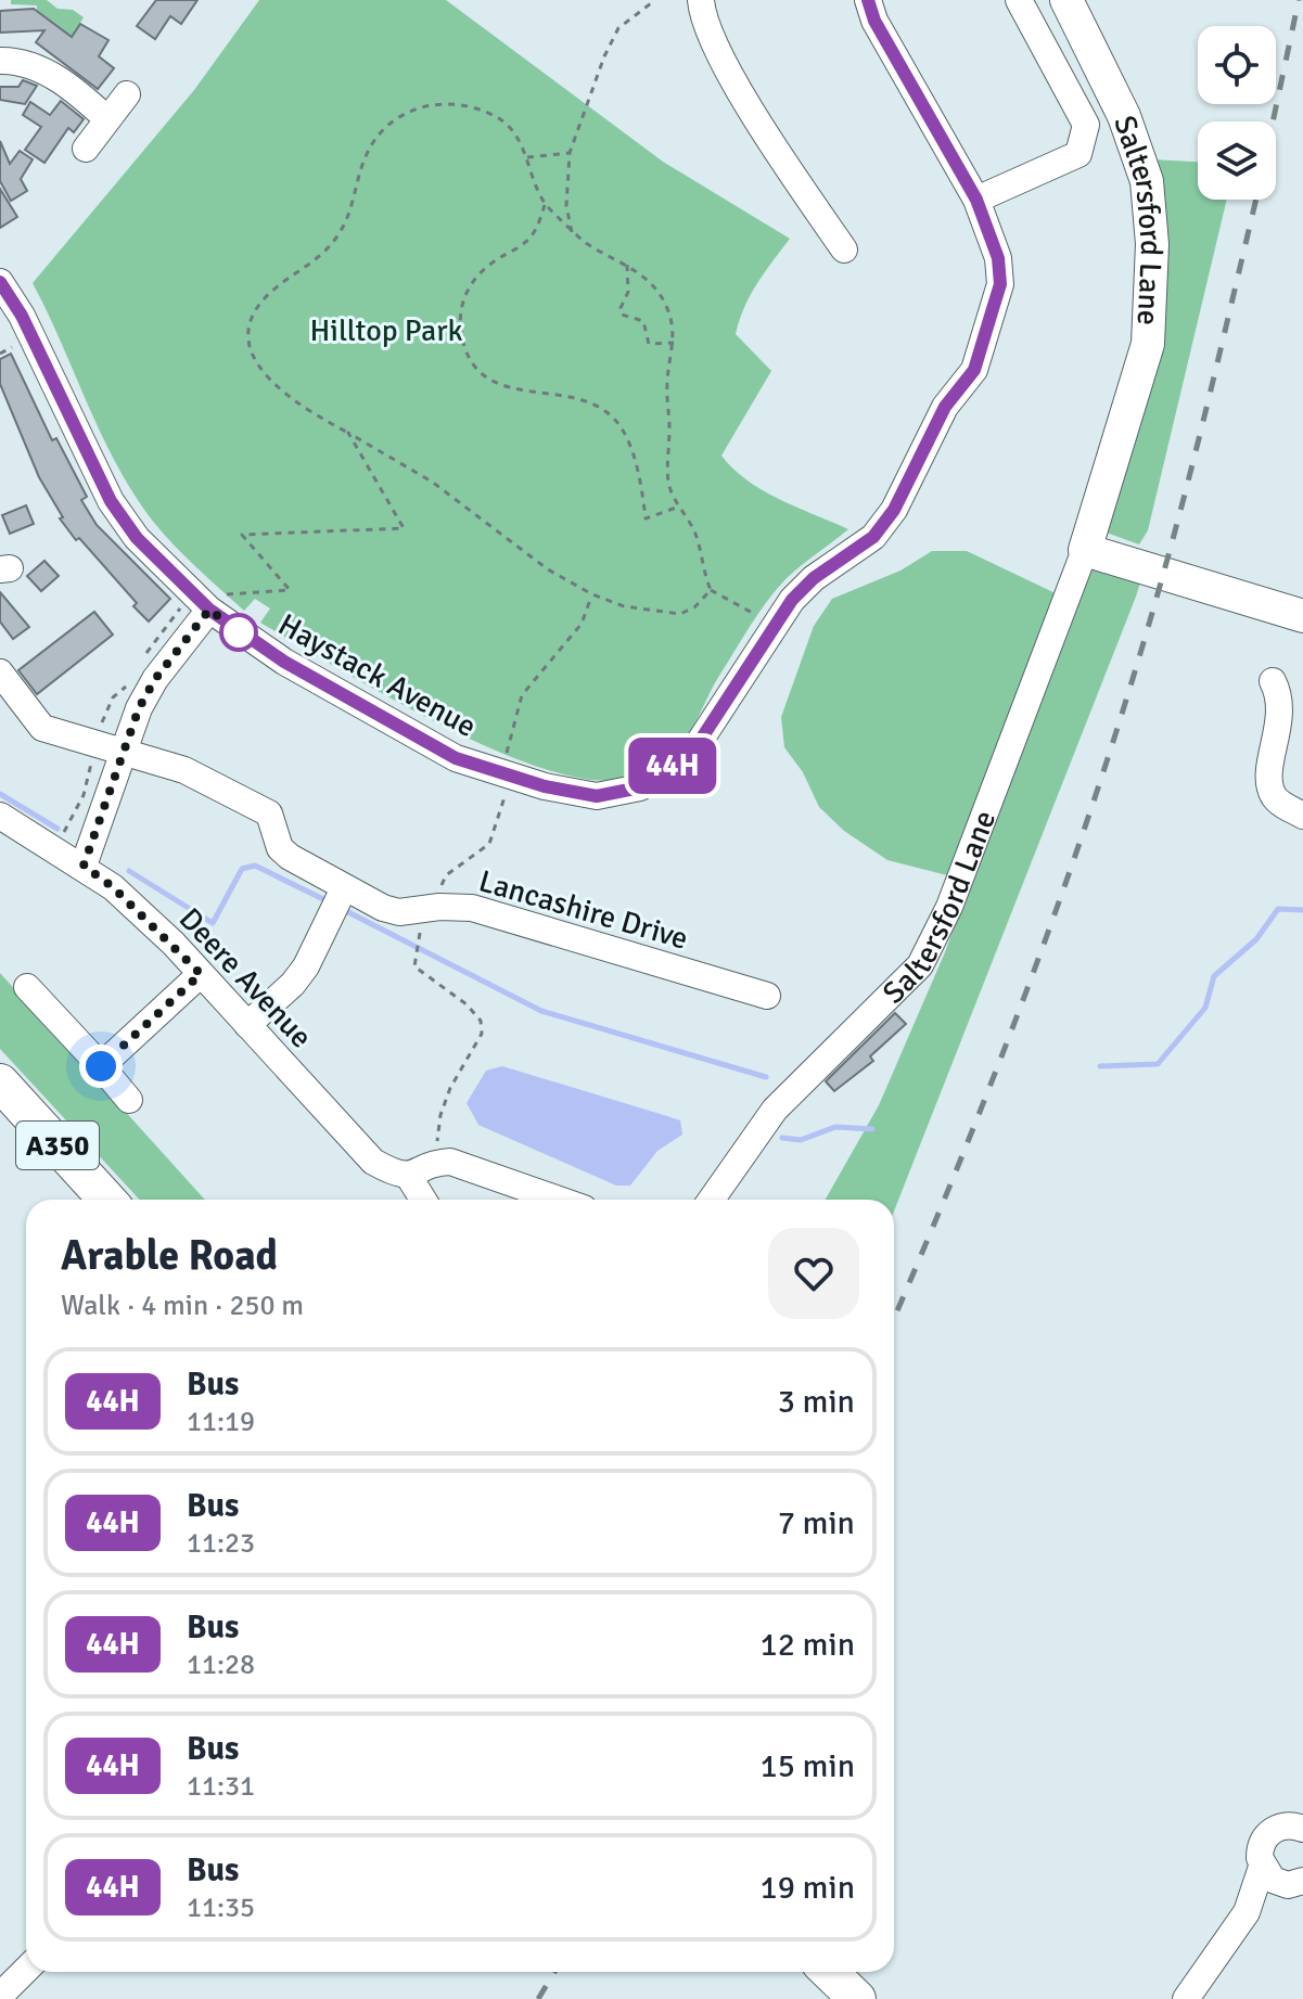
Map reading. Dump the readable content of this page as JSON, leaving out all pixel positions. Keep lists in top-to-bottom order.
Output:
{
  "streets": {
    "highway": ["A350"],
    "main road": ["Saltersford Lane"],
    "street": ["Haystack Avenue", "Lancashire Drive", "Deere Avenue"]
  },
  "parks": ["Hilltop Park"],
  "lines": ["bus line 44H"],
  "page": {
    "on_map": "44H",
    "heading": ["Arable Road", "Walk · 4 min · 250 m"],
    "list": [
      {
        "mark": "44H",
        "name": "Bus",
        "note": "11:19",
        "value": "3 min"
      },
      {
        "mark": "44H",
        "name": "Bus",
        "note": "11:23",
        "value": "7 min"
      },
      {
        "mark": "44H",
        "name": "Bus",
        "note": "11:28",
        "value": "12 min"
      },
      {
        "mark": "44H",
        "name": "Bus",
        "note": "11:31",
        "value": "15 min"
      },
      {
        "mark": "44H",
        "name": "Bus",
        "note": "11:35",
        "value": "19 min"
      }
    ]
  }
}
